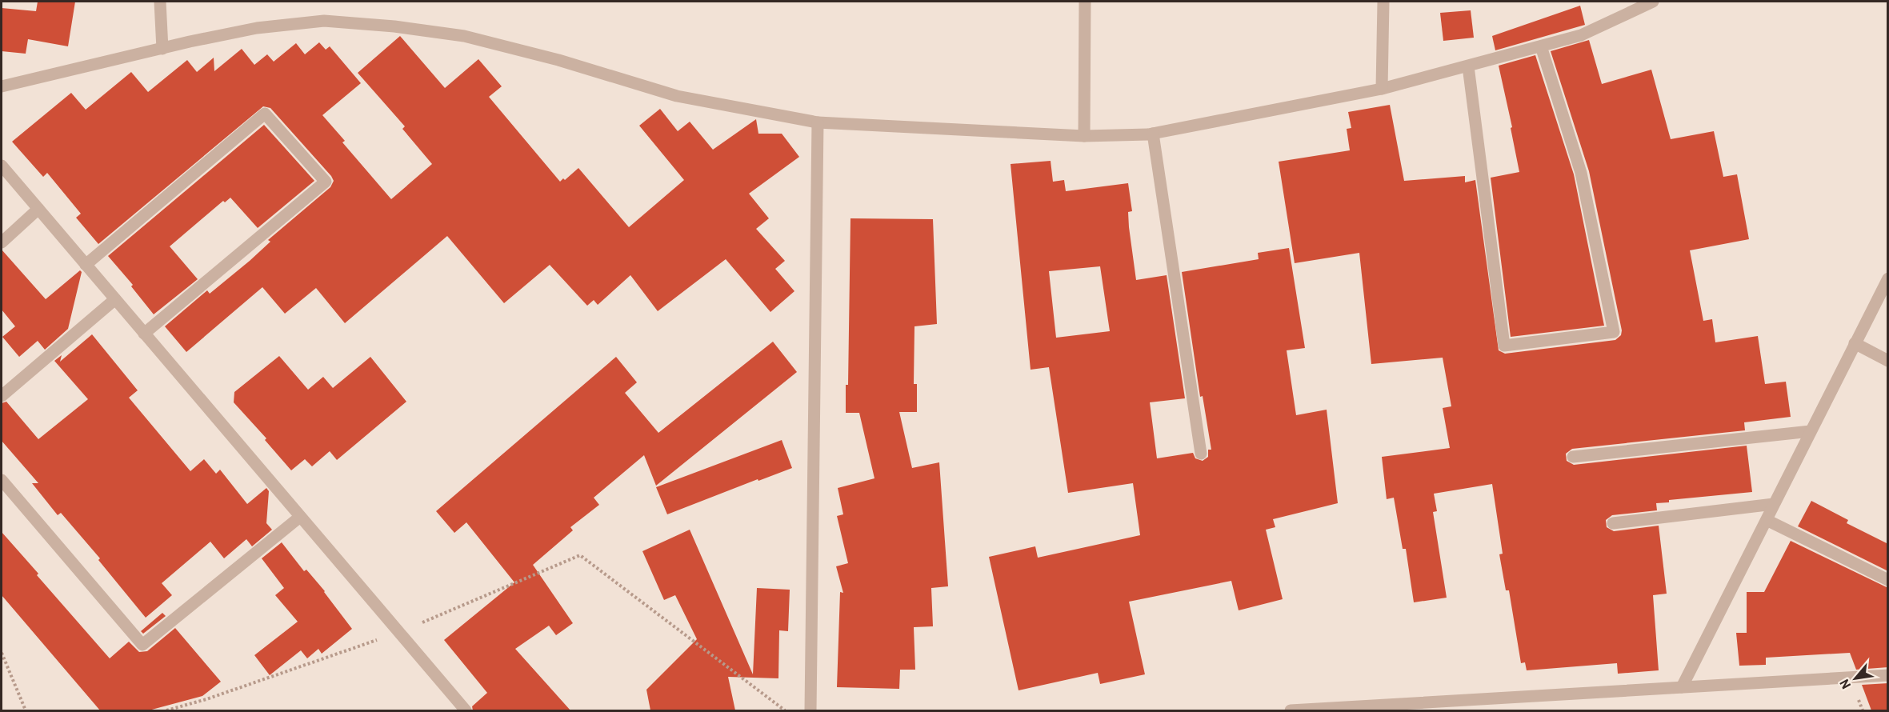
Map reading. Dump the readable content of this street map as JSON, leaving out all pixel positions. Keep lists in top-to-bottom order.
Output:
{
  "north": "bottom left"
}
